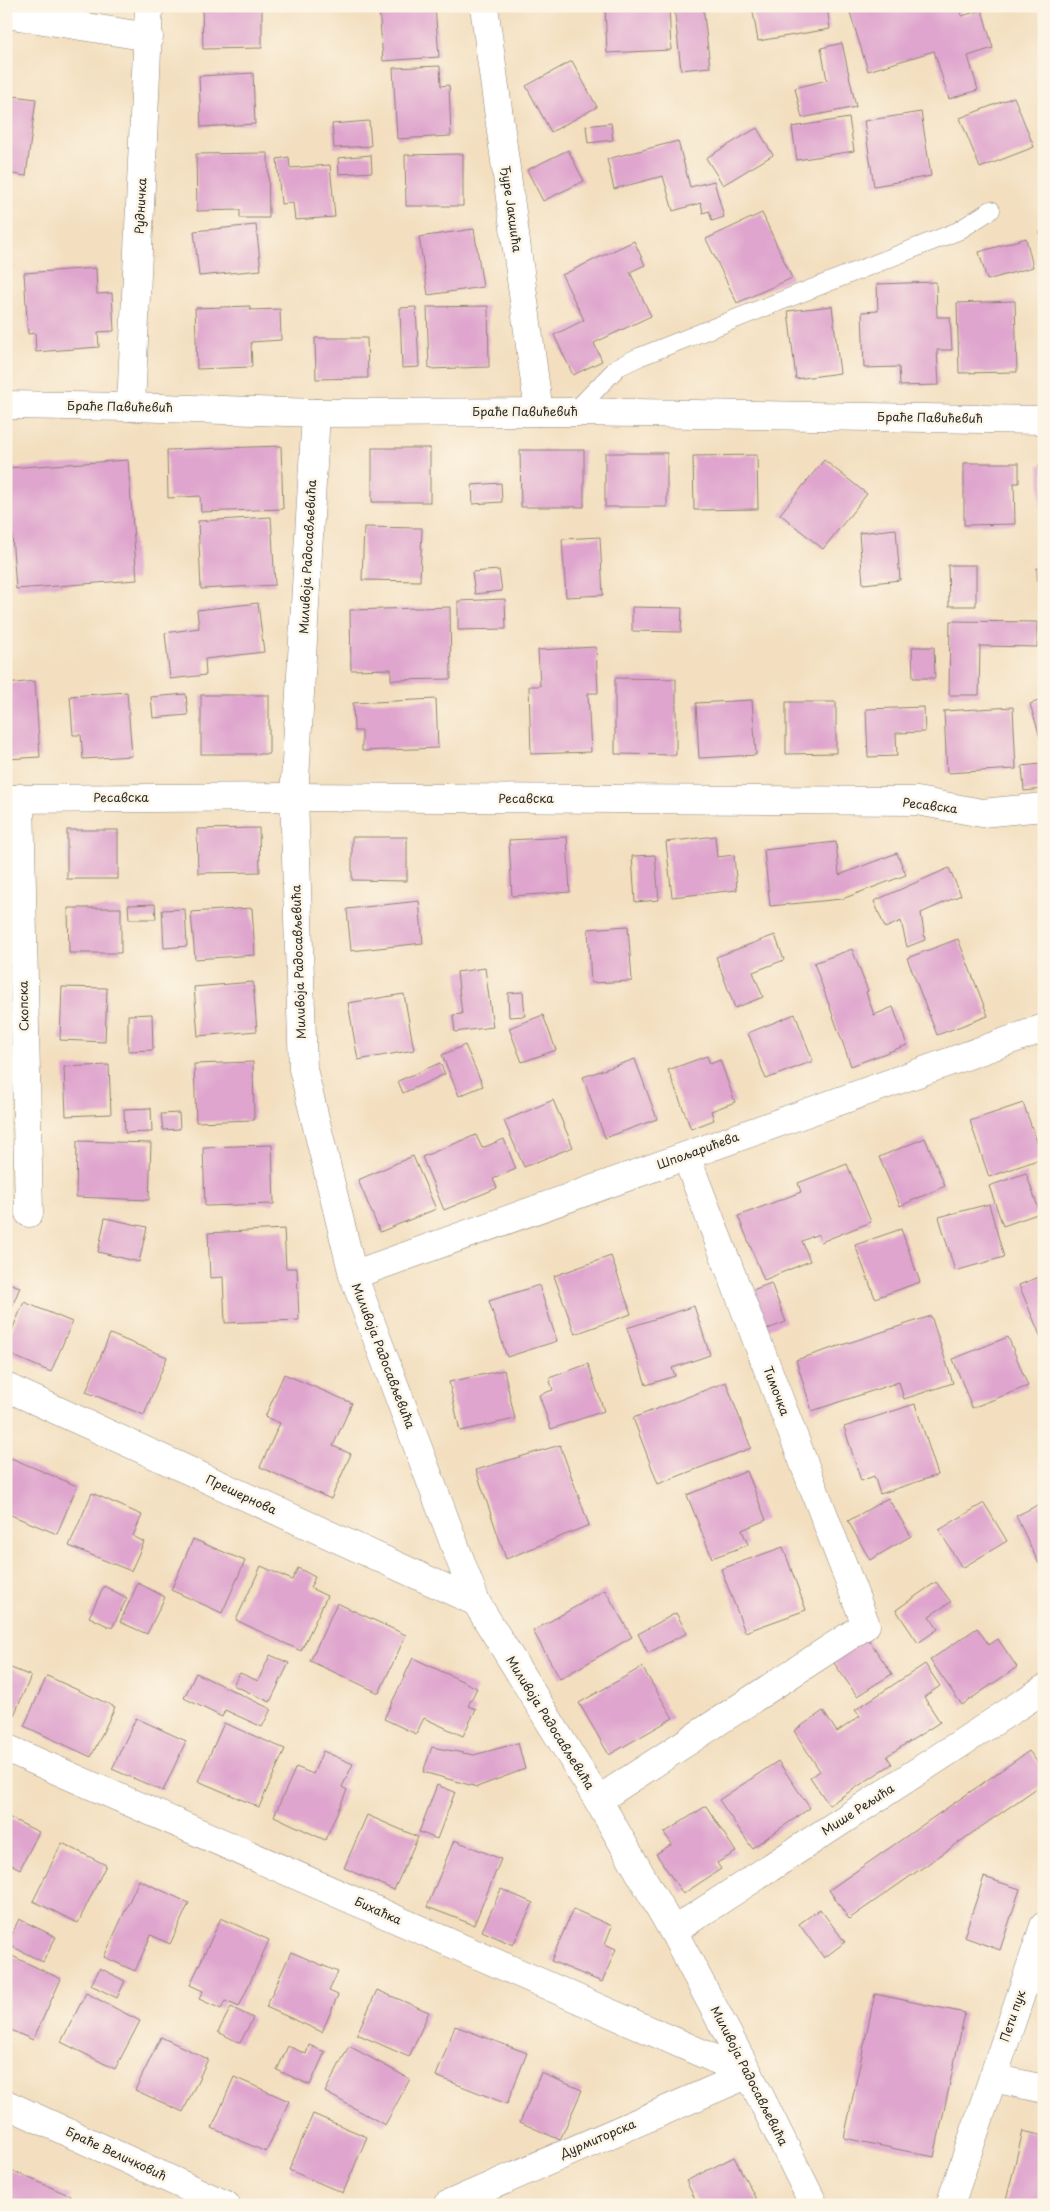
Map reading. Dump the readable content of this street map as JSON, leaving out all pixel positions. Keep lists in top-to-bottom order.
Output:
{
  "streets": {
    "street": [
      "Рудничка",
      "Ђуре Јакшића",
      "Браће Павићевић",
      "Миливоја Радосављевића",
      "Ресавска",
      "Скопска",
      "Шпољарићева",
      "Тимочка",
      "Прешернова",
      "Мише Рељића",
      "Бихаћка",
      "Пети пук",
      "Дурмиторска",
      "Браће Величковић"
    ]
  },
  "crossings": [
    ["Рудничка", "Браће Павићевић"],
    ["Ђуре Јакшића", "Браће Павићевић"],
    ["Браће Павићевић", "Миливоја Радосављевића"],
    ["Миливоја Радосављевића", "Ресавска"],
    ["Миливоја Радосављевића", "Шпољарићева"],
    ["Миливоја Радосављевића", "Тимочка"],
    ["Миливоја Радосављевића", "Прешернова"],
    ["Миливоја Радосављевића", "Мише Рељића"],
    ["Миливоја Радосављевића", "Бихаћка"],
    ["Миливоја Радосављевића", "Дурмиторска"],
    ["Ресавска", "Скопска"],
    ["Шпољарићева", "Тимочка"],
    ["Бихаћка", "Дурмиторска"]
  ]
}
